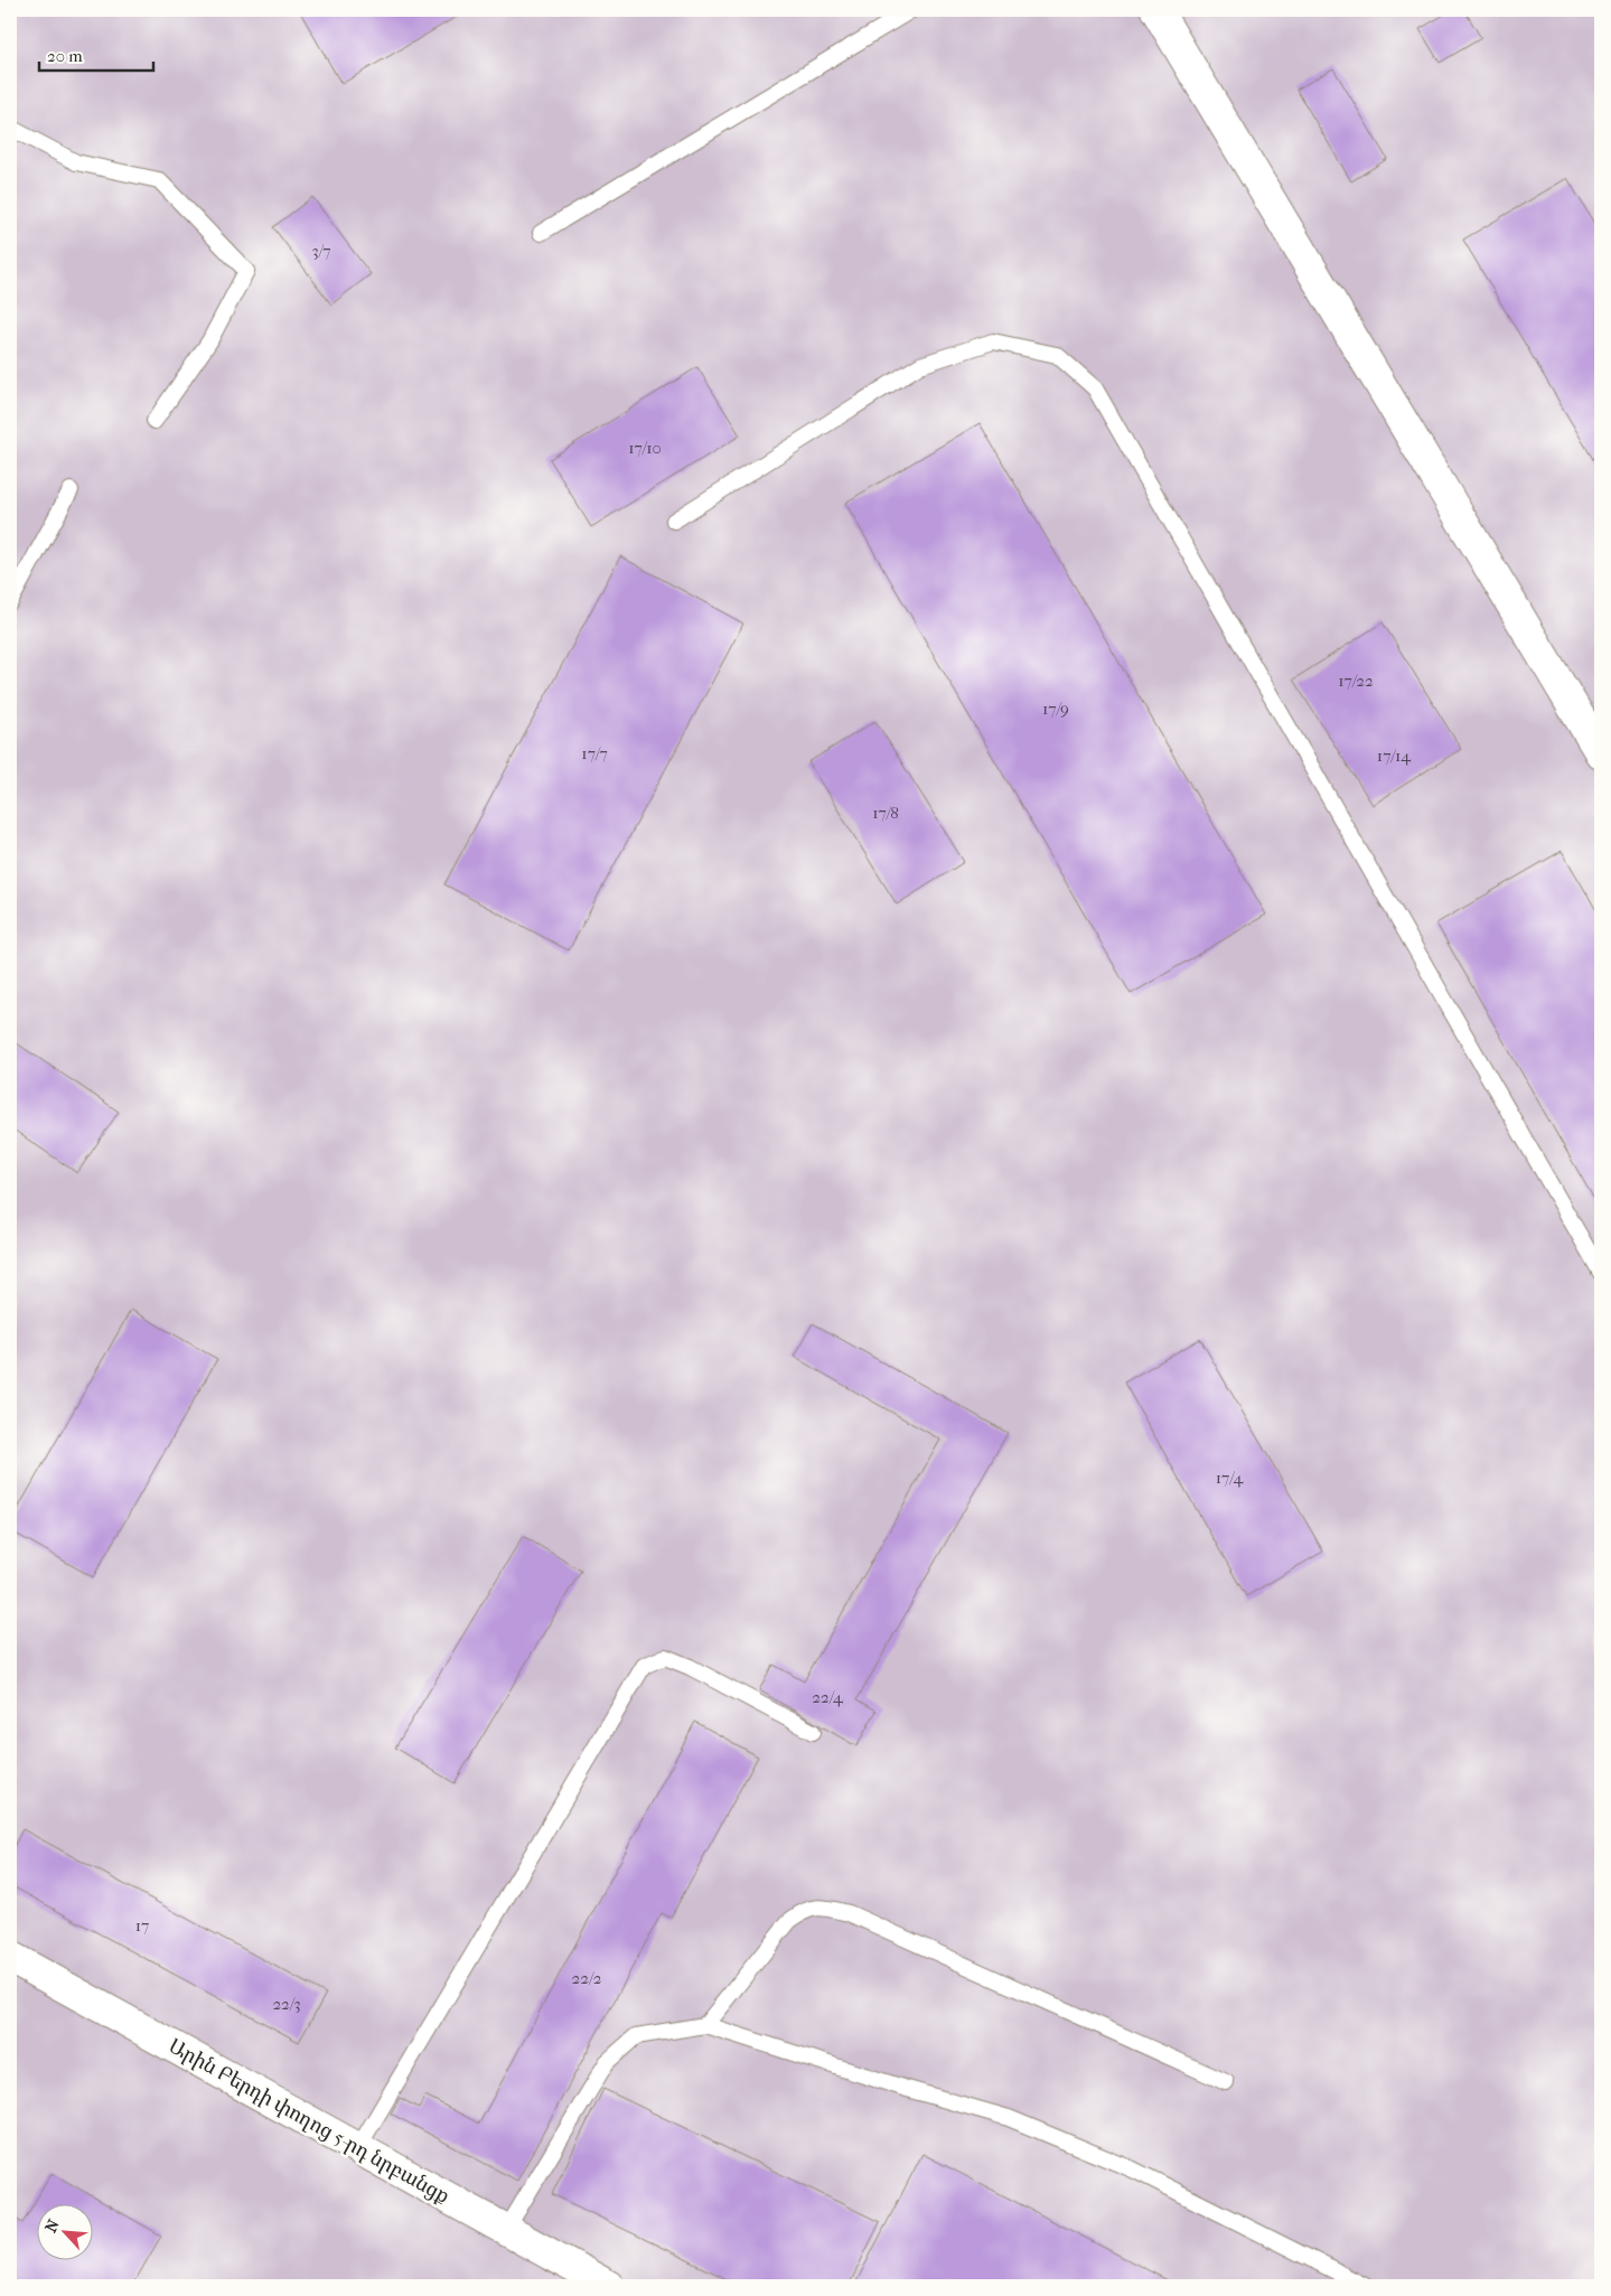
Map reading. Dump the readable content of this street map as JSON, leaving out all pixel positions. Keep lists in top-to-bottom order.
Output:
{
  "streets": {
    "street": ["Արին Բերդի փողոց 5-րդ նրբանցք"]
  },
  "house_numbers": [
    "3/7",
    "17/10",
    "17/22",
    "17/9",
    "17/7",
    "17/14",
    "17/8",
    "17/4",
    "22/4",
    "17",
    "22/2",
    "22/3"
  ],
  "scale_bar": "20 m",
  "north": "top left"
}
